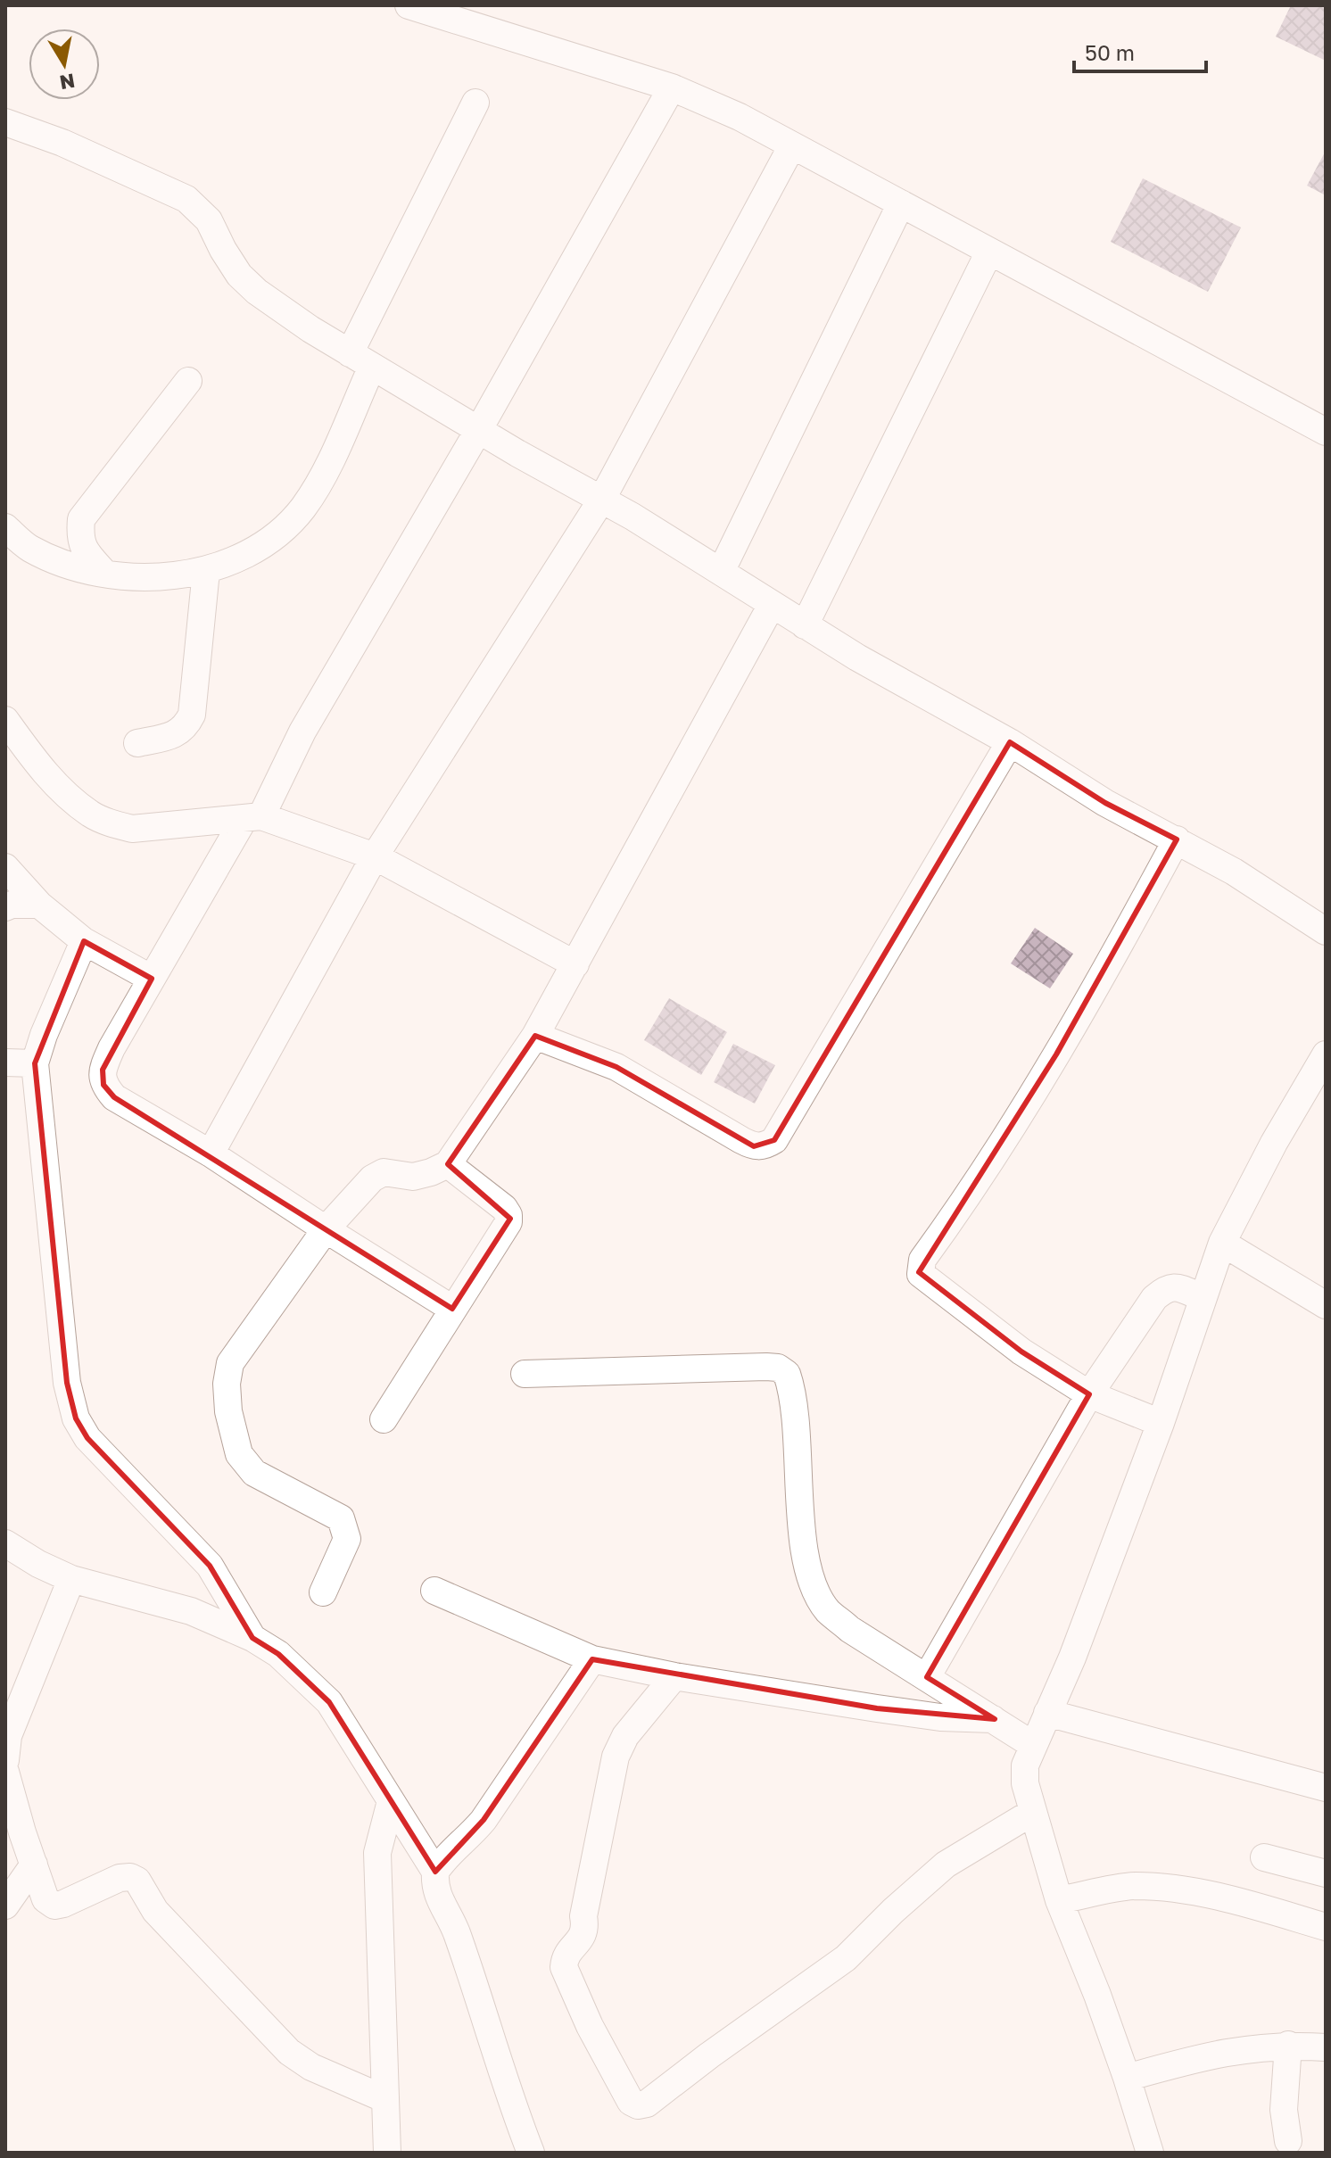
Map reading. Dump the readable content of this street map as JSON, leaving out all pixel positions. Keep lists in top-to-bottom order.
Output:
{
  "scale_bar": "50 m",
  "north": "bottom"
}
